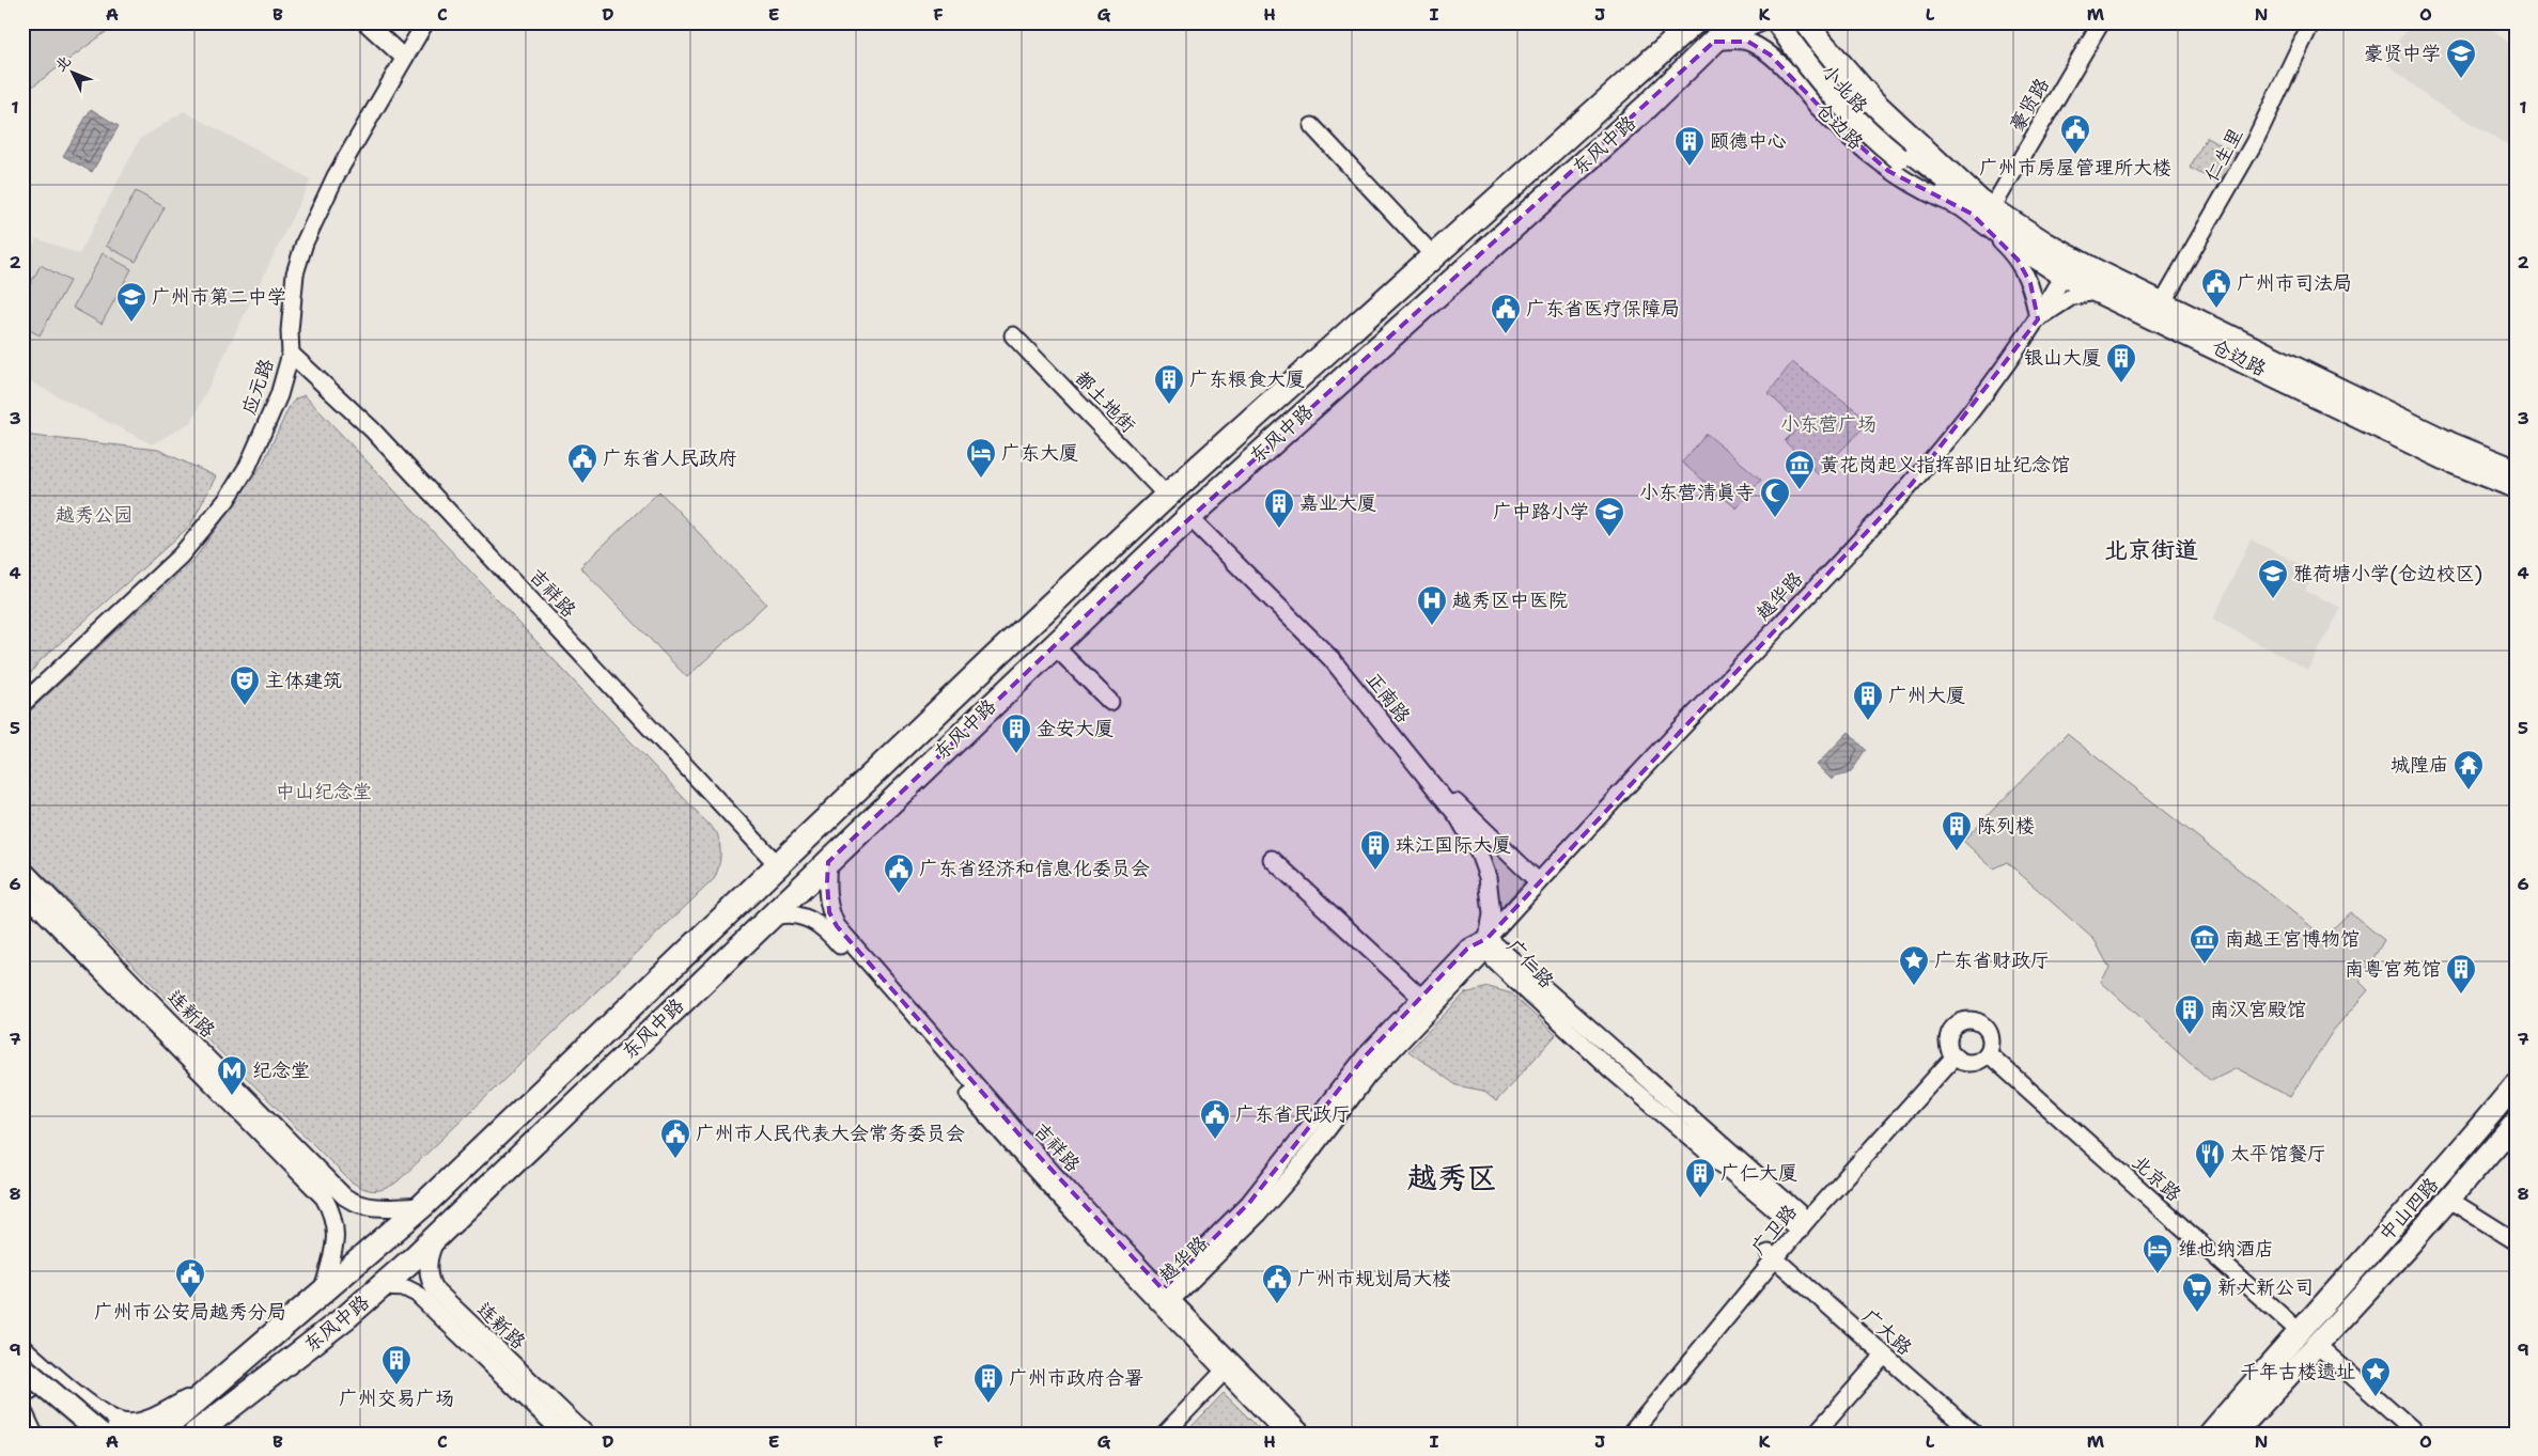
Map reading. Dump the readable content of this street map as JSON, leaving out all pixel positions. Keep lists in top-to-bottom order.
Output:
{
  "streets": {
    "highway": ["东风中路"],
    "main road": ["小北路", "仓边路", "中山四路"],
    "street": [
      "豪贤路",
      "仁生里",
      "应元路",
      "都土地街",
      "吉祥路",
      "越华路",
      "正南路",
      "广仁路",
      "连新路",
      "北京路",
      "广卫路",
      "广大路"
    ]
  },
  "crossings": [
    ["小北路", "仓边路"],
    ["豪贤路", "仓边路"],
    ["仓边路", "东风中路"],
    ["仓边路", "仁生里"],
    ["仓边路", "越华路"],
    ["东风中路", "都土地街"],
    ["东风中路", "吉祥路"],
    ["东风中路", "正南路"],
    ["东风中路", "连新路"],
    ["应元路", "吉祥路"],
    ["吉祥路", "越华路"],
    ["越华路", "正南路"],
    ["越华路", "广仁路"],
    ["正南路", "广仁路"],
    ["广仁路", "广卫路"],
    ["北京路", "中山四路"],
    ["北京路", "广卫路"],
    ["广卫路", "广大路"]
  ],
  "districts": ["北京街道", "越秀区"],
  "parks": ["小东营广场", "越秀公园", "中山纪念堂"],
  "places": {
    "school or university": [
      "豪贤中学",
      "广州市第二中学",
      "广中路小学",
      "雅荷塘小学(仓边校区)"
    ],
    "public building": [
      "广州市房屋管理所大楼",
      "广州市司法局",
      "广东省医疗保障局",
      "广东省人民政府",
      "广东省经济和信息化委员会",
      "广东省民政厅",
      "广州市人民代表大会常务委员会",
      "广州市公安局越秀分局",
      "广州市规划局大楼"
    ],
    "building": [
      "颐德中心",
      "银山大厦",
      "广东粮食大厦",
      "嘉业大厦",
      "广州大厦",
      "金安大厦",
      "陈列楼",
      "珠江国际大厦",
      "南粤宫苑馆",
      "南汉宫殿馆",
      "广仁大厦",
      "广州交易广场",
      "广州市政府合署"
    ],
    "hotel": ["广东大厦", "维也纳酒店"],
    "museum": ["黄花岗起义指挥部旧址纪念馆", "南越王宫博物馆"],
    "mosque": ["小东营清真寺"],
    "hospital": ["越秀区中医院"],
    "theatre": ["主体建筑"],
    "temple": ["城隍庙"],
    "place": ["广东省财政厅", "千年古楼遗址"],
    "metro station": ["纪念堂"],
    "restaurant": ["太平馆餐厅"],
    "supermarket": ["新大新公司"]
  },
  "north": "top left",
  "grid": {
    "columns": [
      "A",
      "B",
      "C",
      "D",
      "E",
      "F",
      "G",
      "H",
      "I",
      "J",
      "K",
      "L",
      "M",
      "N",
      "O"
    ],
    "rows": [
      "1",
      "2",
      "3",
      "4",
      "5",
      "6",
      "7",
      "8",
      "9"
    ]
  }
}
